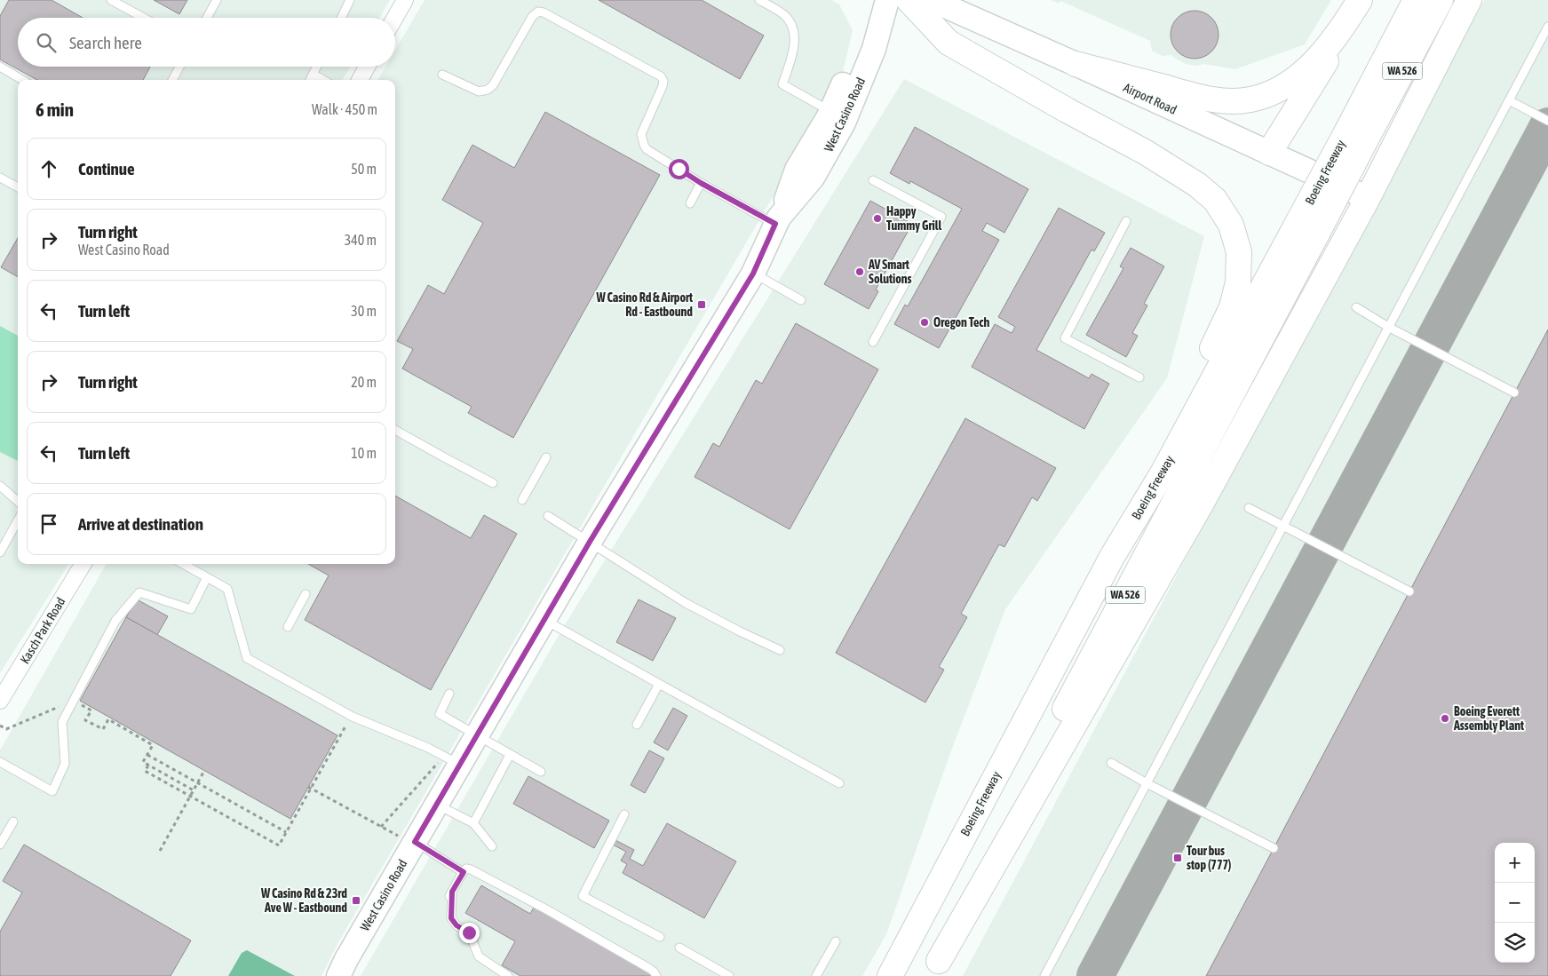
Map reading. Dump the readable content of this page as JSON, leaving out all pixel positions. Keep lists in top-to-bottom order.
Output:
{
  "streets": {
    "highway": ["WA 526", "Boeing Freeway"],
    "street": ["Airport Road", "West Casino Road", "Kasch Park Road"]
  },
  "places": {
    "other": [
      "Happy Tummy Grill",
      "AV Smart Solutions",
      "Oregon Tech",
      "Boeing Everett Assembly Plant"
    ],
    "transit": ["W Casino Rd & Airport Rd - Eastbound", "Tour bus stop (777)", "W Casino Rd & 23rd Ave W - Eastbound"]
  },
  "page": {
    "search": "Search here",
    "heading": ["6 min", "Walk · 450 m"],
    "list": [
      ["Continue", "50 m"],
      ["Turn right", "West Casino Road", "340 m"],
      ["Turn left", "30 m"],
      ["Turn right", "20 m"],
      ["Turn left", "10 m"],
      "Arrive at destination"
    ],
    "map_buttons": ["+", "−"]
  }
}
